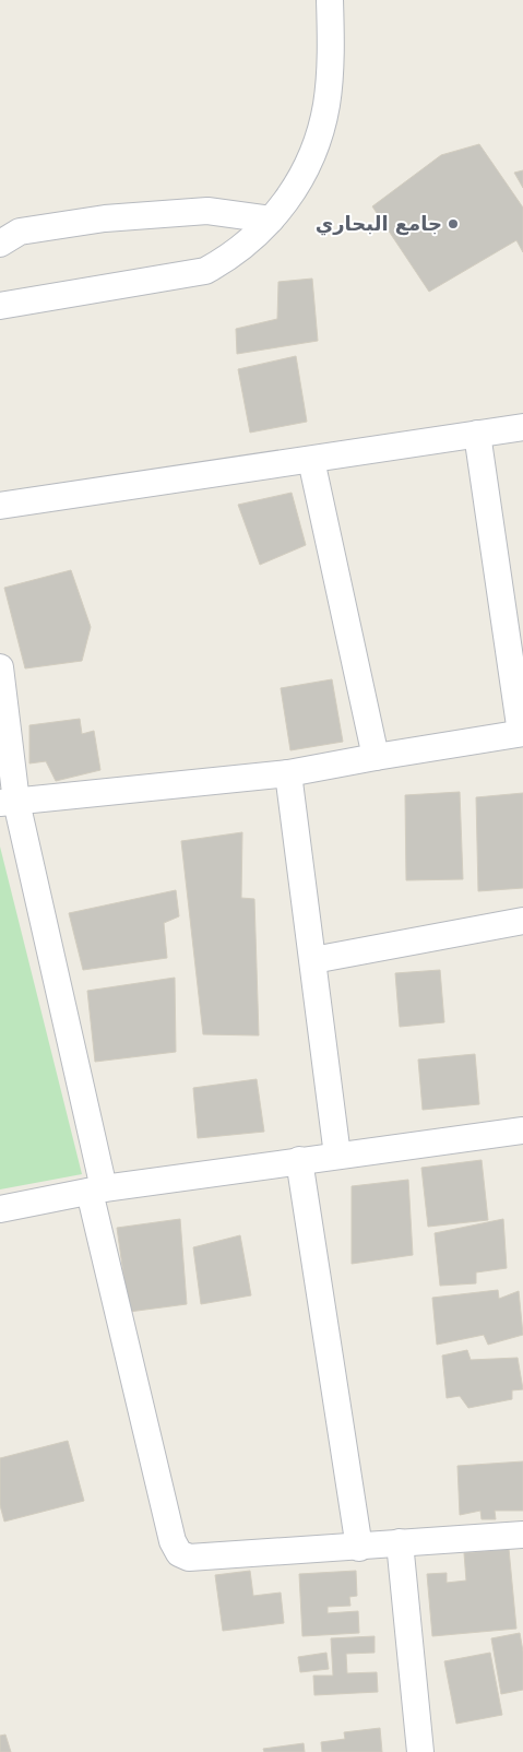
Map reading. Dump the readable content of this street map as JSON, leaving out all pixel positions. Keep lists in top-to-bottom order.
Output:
{
  "places": ["جامع البحاري"]
}
